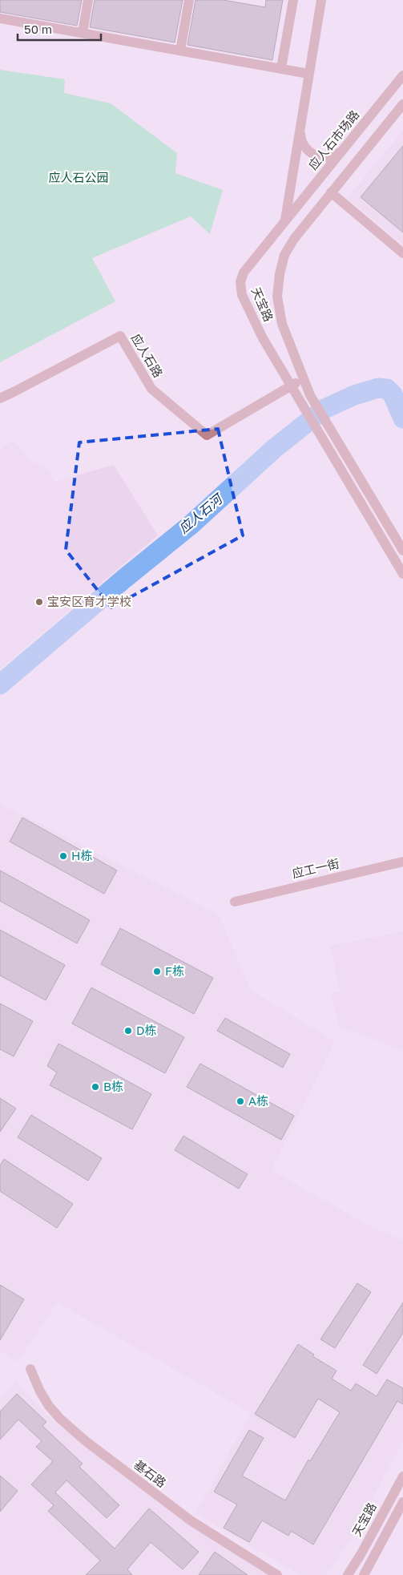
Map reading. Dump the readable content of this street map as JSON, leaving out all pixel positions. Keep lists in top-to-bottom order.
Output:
{
  "streets": {
    "street": [
      "应人石市场路",
      "天宝路",
      "应人石路",
      "应工一街",
      "基石路"
    ]
  },
  "crossings": [
    ["应人石市场路", "天宝路"],
    ["天宝路", "应人石路"]
  ],
  "water": ["应人石河"],
  "parks": ["应人石公园"],
  "places": [
    "宝安区育才学校",
    "H栋",
    "F栋",
    "D栋",
    "B栋",
    "A栋"
  ],
  "scale_bar": "50 m"
}
